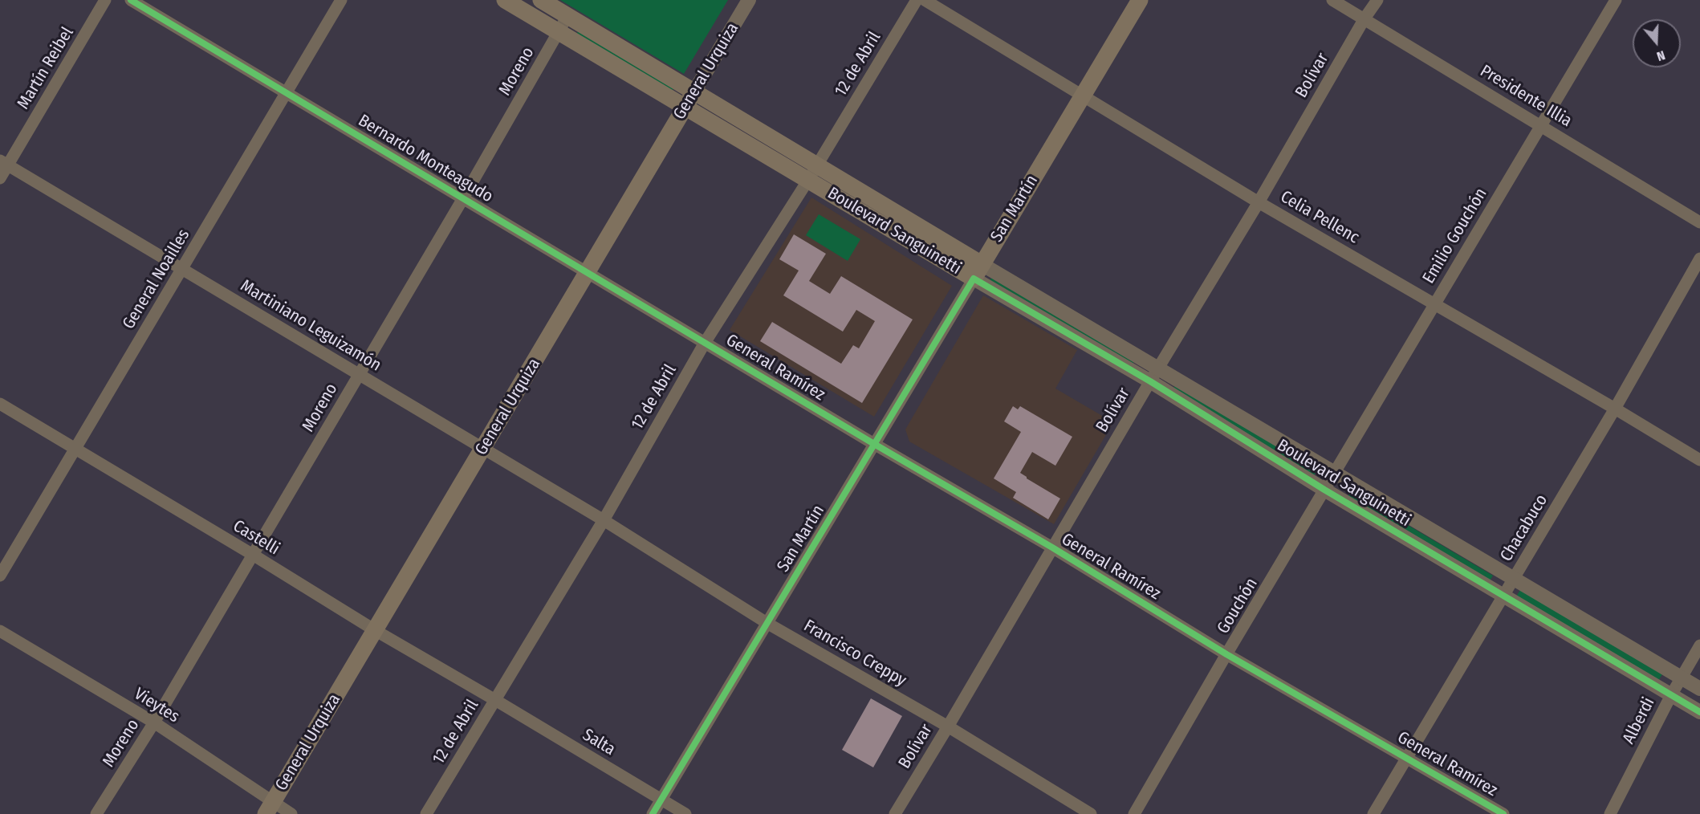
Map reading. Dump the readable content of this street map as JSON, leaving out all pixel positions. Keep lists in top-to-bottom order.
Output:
{
  "streets": {
    "main road": ["General Urquiza", "San Martín", "Boulevard Sanguinetti"],
    "street": [
      "12 de Abril",
      "Martín Reibel",
      "Moreno",
      "Bolívar",
      "Presidente Illia",
      "Bernardo Monteagudo",
      "Celia Pellenc",
      "Emilio Gouchón",
      "General Noailles",
      "Martiniano Leguizamón",
      "General Ramírez",
      "Chacabuco",
      "Castelli",
      "Gouchón",
      "Francisco Creppy",
      "Vieytes",
      "Alberdi",
      "Salta"
    ]
  },
  "crossings": [
    ["12 de Abril", "Bernardo Monteagudo"],
    ["12 de Abril", "Boulevard Sanguinetti"],
    ["12 de Abril", "Martiniano Leguizamón"],
    ["12 de Abril", "General Ramírez"],
    ["12 de Abril", "Castelli"],
    ["12 de Abril", "Francisco Creppy"],
    ["12 de Abril", "Salta"],
    ["Martín Reibel", "Martiniano Leguizamón"],
    ["Moreno", "Bernardo Monteagudo"],
    ["Moreno", "Boulevard Sanguinetti"],
    ["Moreno", "Martiniano Leguizamón"],
    ["Moreno", "Castelli"],
    ["Moreno", "Vieytes"],
    ["General Urquiza", "Bernardo Monteagudo"],
    ["General Urquiza", "Boulevard Sanguinetti"],
    ["General Urquiza", "Martiniano Leguizamón"],
    ["General Urquiza", "Castelli"],
    ["General Urquiza", "Vieytes"],
    ["Bolívar", "Presidente Illia"],
    ["Bolívar", "Celia Pellenc"],
    ["Bolívar", "Boulevard Sanguinetti"],
    ["Bolívar", "General Ramírez"],
    ["Bolívar", "Francisco Creppy"],
    ["Presidente Illia", "Emilio Gouchón"],
    ["Bernardo Monteagudo", "General Noailles"],
    ["Bernardo Monteagudo", "General Ramírez"],
    ["San Martín", "Celia Pellenc"],
    ["San Martín", "Boulevard Sanguinetti"],
    ["San Martín", "General Ramírez"],
    ["San Martín", "Francisco Creppy"],
    ["San Martín", "Salta"],
    ["Celia Pellenc", "Emilio Gouchón"],
    ["Celia Pellenc", "Chacabuco"],
    ["Boulevard Sanguinetti", "Emilio Gouchón"],
    ["Boulevard Sanguinetti", "Chacabuco"],
    ["Boulevard Sanguinetti", "Gouchón"],
    ["Boulevard Sanguinetti", "Alberdi"],
    ["Emilio Gouchón", "Gouchón"],
    ["General Noailles", "Martiniano Leguizamón"],
    ["General Noailles", "Castelli"],
    ["Martiniano Leguizamón", "Francisco Creppy"],
    ["General Ramírez", "Chacabuco"],
    ["General Ramírez", "Gouchón"],
    ["Castelli", "Salta"]
  ],
  "north": "bottom"
}
